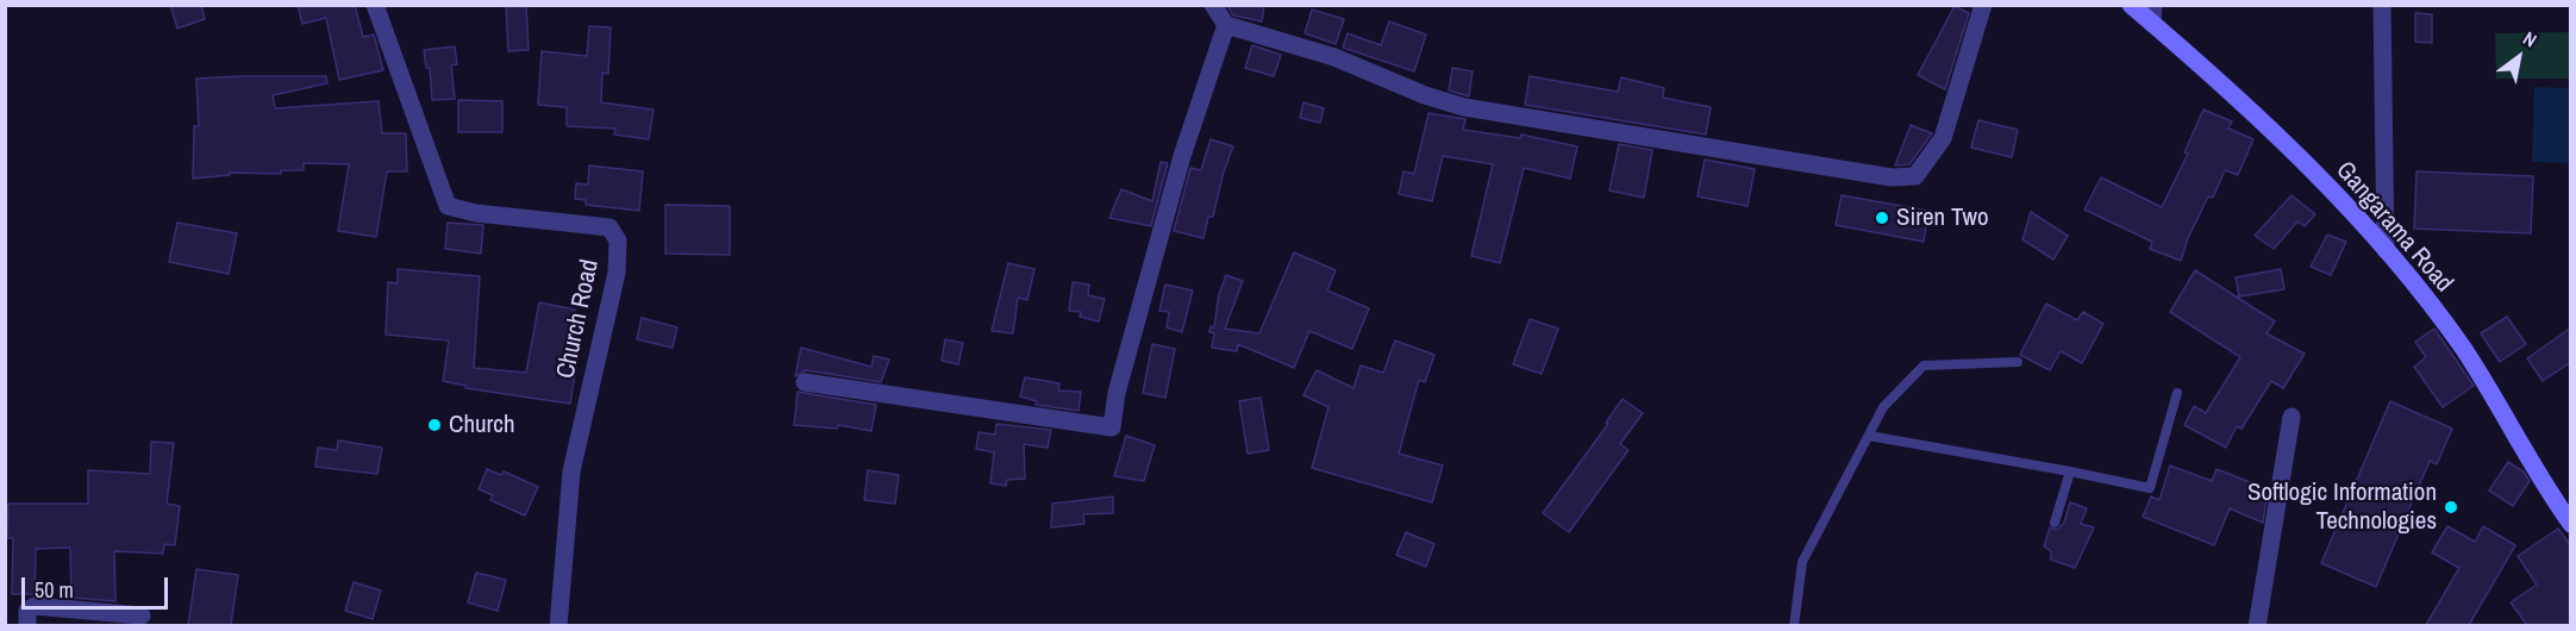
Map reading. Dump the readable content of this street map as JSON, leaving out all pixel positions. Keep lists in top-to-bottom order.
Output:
{
  "streets": {
    "street": ["Gangarama Road", "Church Road"]
  },
  "places": ["Siren Two", "Church", "Softlogic Information Technologies"],
  "scale_bar": "50 m",
  "north": "top right"
}
